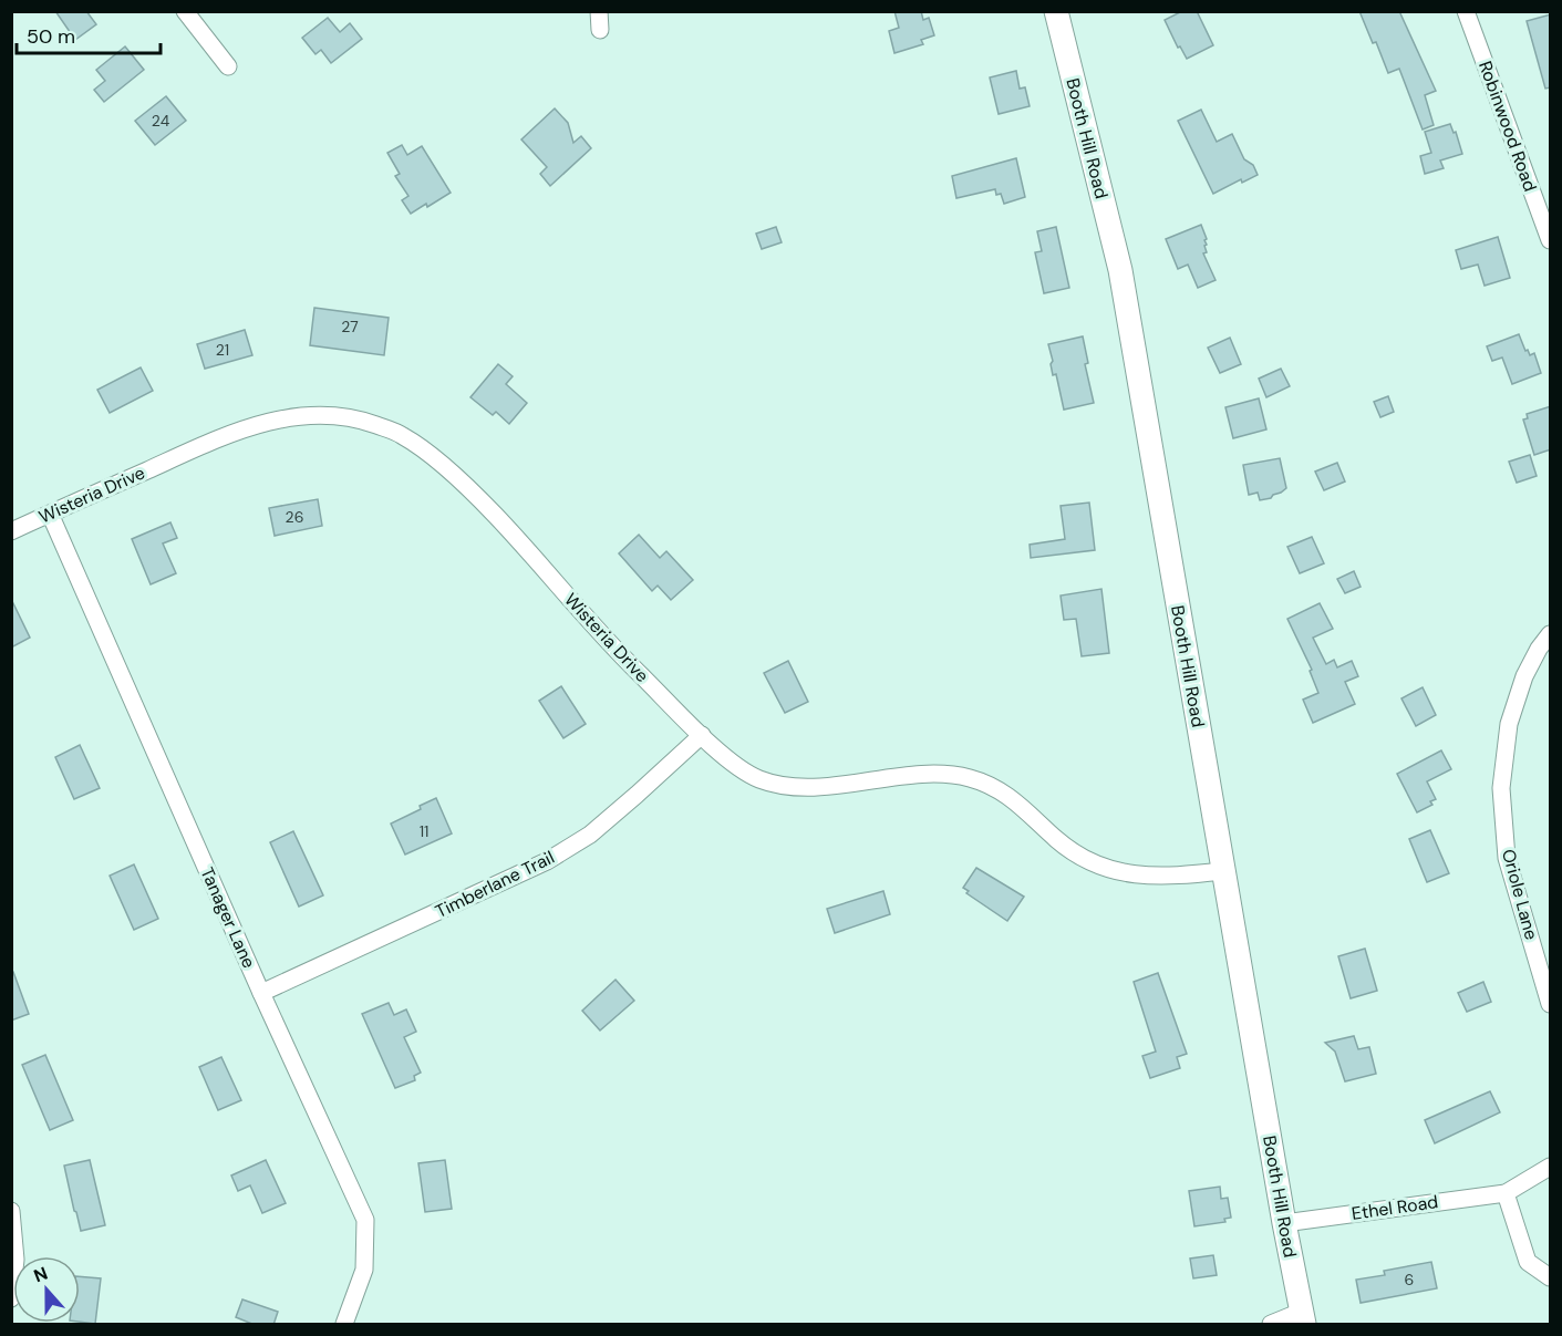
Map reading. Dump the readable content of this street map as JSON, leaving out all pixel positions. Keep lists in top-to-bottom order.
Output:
{
  "streets": {
    "street": [
      "Robinwood Road",
      "Booth Hill Road",
      "Wisteria Drive",
      "Timberlane Trail",
      "Oriole Lane",
      "Tanager Lane",
      "Ethel Road"
    ]
  },
  "crossings": [
    ["Booth Hill Road", "Wisteria Drive"],
    ["Booth Hill Road", "Ethel Road"],
    ["Wisteria Drive", "Timberlane Trail"],
    ["Wisteria Drive", "Tanager Lane"],
    ["Timberlane Trail", "Tanager Lane"]
  ],
  "house_numbers": [
    "24",
    "27",
    "21",
    "26",
    "11",
    "6"
  ],
  "scale_bar": "50 m",
  "north": "top"
}
